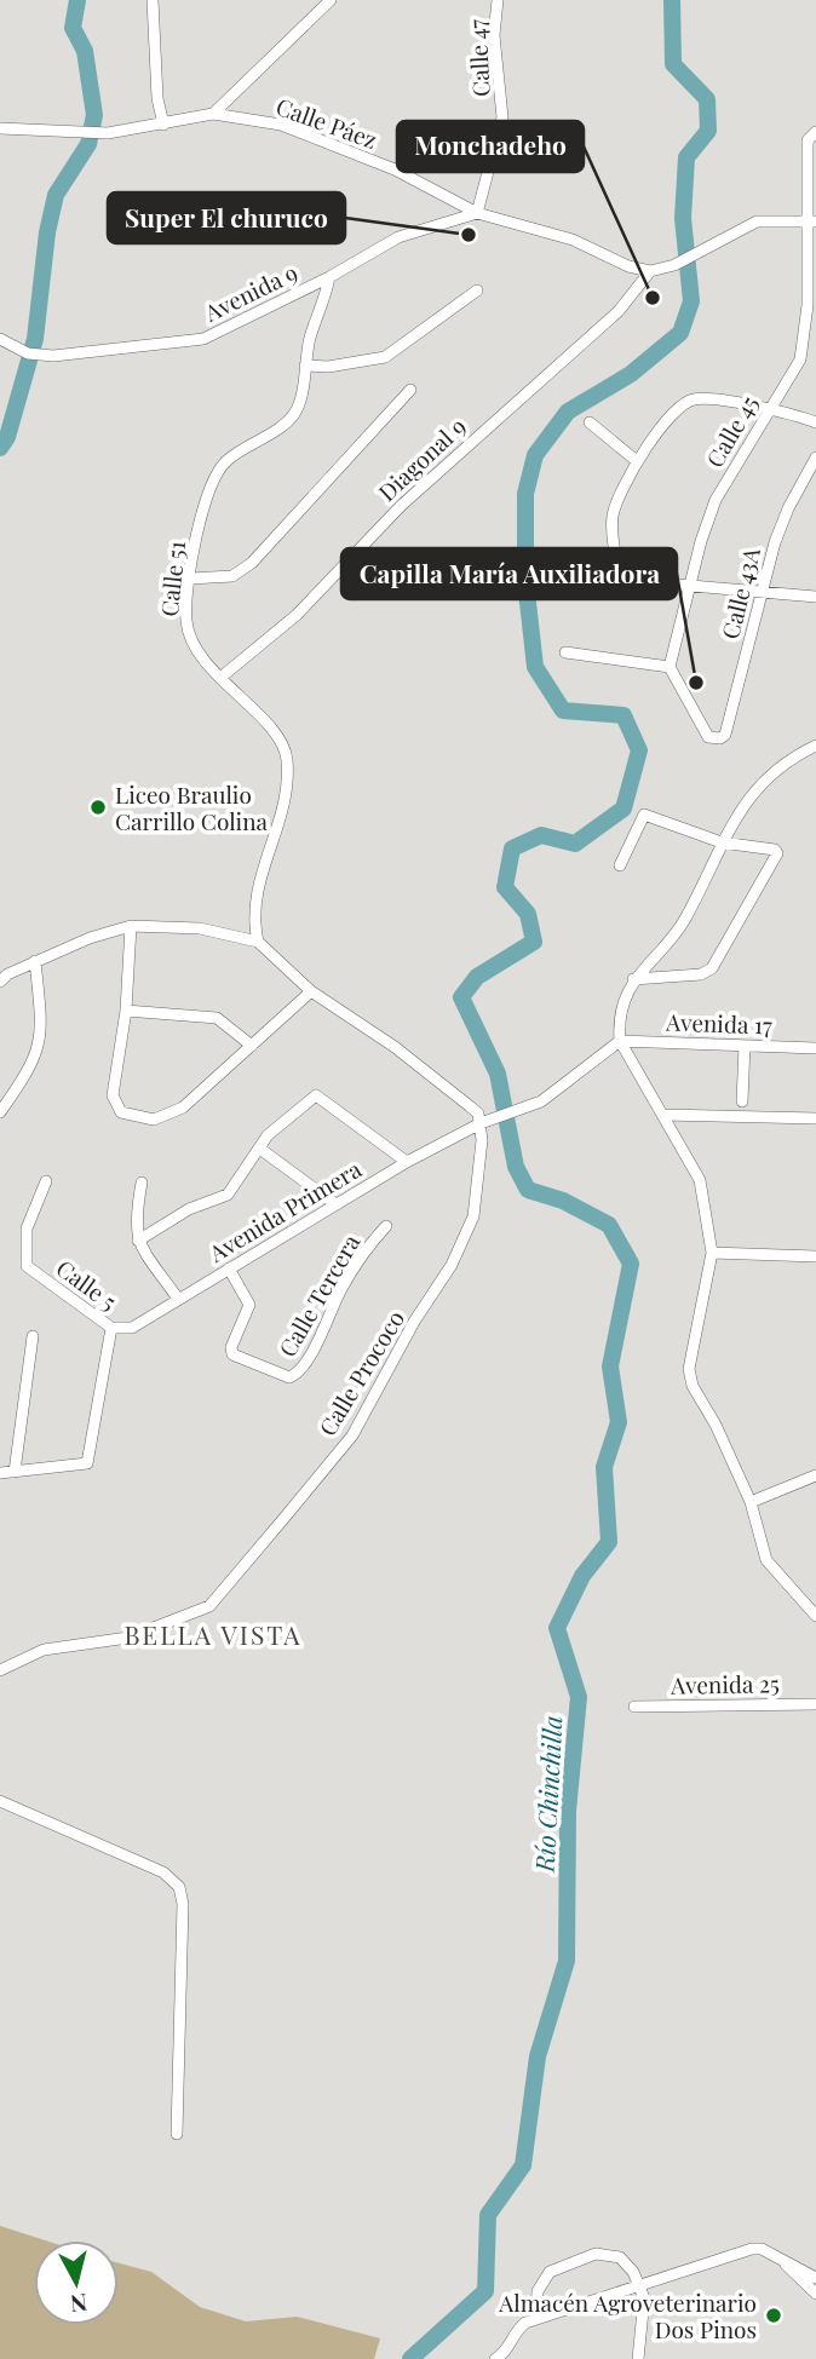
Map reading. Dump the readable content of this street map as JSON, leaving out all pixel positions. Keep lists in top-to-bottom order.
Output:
{
  "streets": {
    "street": [
      "Calle 47",
      "Calle Páez",
      "Avenida 9",
      "Calle 45",
      "Diagonal 9",
      "Calle 51",
      "Calle 43A",
      "Avenida 17",
      "Avenida Primera",
      "Calle 5",
      "Calle Tercera",
      "Calle Prococo",
      "Avenida 25"
    ]
  },
  "crossings": [
    ["Calle 47", "Calle Páez"],
    ["Calle 47", "Avenida 9"],
    ["Calle Páez", "Avenida 9"],
    ["Avenida 9", "Calle 51"],
    ["Calle 45", "Calle 43A"],
    ["Diagonal 9", "Calle 51"],
    ["Avenida Primera", "Calle 5"],
    ["Avenida Primera", "Calle Tercera"],
    ["Avenida Primera", "Calle Prococo"]
  ],
  "districts": ["BELLA VISTA"],
  "water": ["Río Chinchilla"],
  "places": [
    "Super El churuco",
    "Monchadeho",
    "Capilla María Auxiliadora",
    "Liceo Braulio Carrillo Colina",
    "Almacén Agroveterinario Dos Pinos"
  ],
  "north": "bottom"
}
